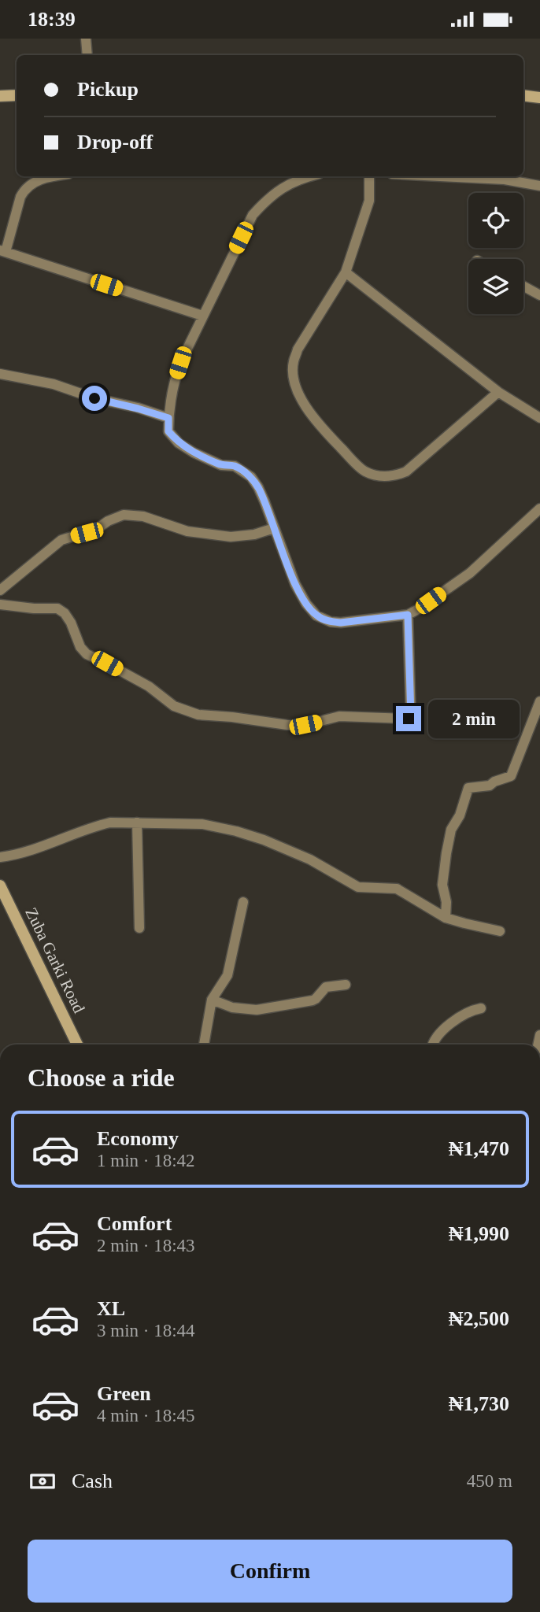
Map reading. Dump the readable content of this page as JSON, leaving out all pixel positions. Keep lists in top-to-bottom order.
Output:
{
  "streets": {
    "main road": ["Zuba Garki Road"]
  },
  "page": {
    "status": "18:39",
    "banner": ["Pickup", "Drop-off"],
    "bubble": "2 min",
    "heading": "Choose a ride",
    "list": [
      {
        "name": "Economy",
        "note": "1 min · 18:42",
        "value": "₦1,470"
      },
      {
        "name": "Comfort",
        "note": "2 min · 18:43",
        "value": "₦1,990"
      },
      {
        "name": "XL",
        "note": "3 min · 18:44",
        "value": "₦2,500"
      },
      {
        "name": "Green",
        "note": "4 min · 18:45",
        "value": "₦1,730"
      }
    ],
    "pay": ["Cash", "450 m"],
    "buttons": "Confirm"
  }
}
